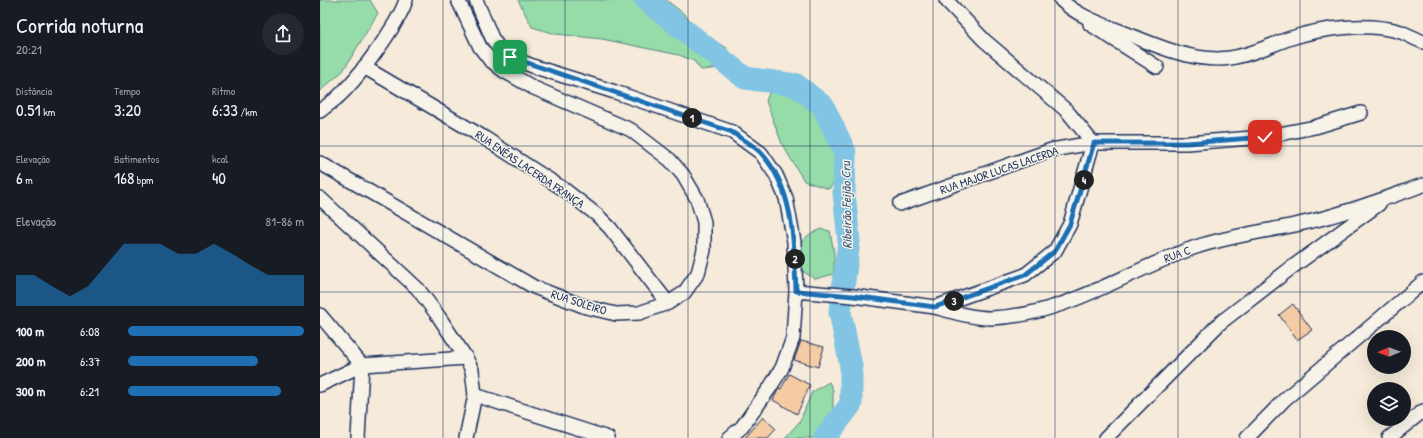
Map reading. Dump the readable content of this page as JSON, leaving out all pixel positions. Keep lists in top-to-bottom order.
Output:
{
  "streets": {
    "street": [
      "RUA ENÉAS LACERDA FRANÇA",
      "RUA MAJOR LUCAS LACERDA",
      "RUA C",
      "RUA SOLEIRO"
    ]
  },
  "crossings": [
    ["RUA ENÉAS LACERDA FRANÇA", "RUA SOLEIRO"]
  ],
  "water": ["Ribeirão Feijão Cru"],
  "north": "left",
  "page": {
    "heading": ["Corrida noturna", "20:21"],
    "stats": [
      ["Distância", "0.51 km"],
      ["Tempo", "3:20"],
      ["Ritmo", "6:33 /km"],
      ["Elevação", "6 m"],
      ["Batimentos", "168 bpm"],
      ["kcal", "40"]
    ],
    "pins": [
      "1",
      "4",
      "2",
      "3"
    ],
    "chart": ["Elevação", "81–86 m"],
    "list": [
      {
        "name": "100 m",
        "note": "6:08"
      },
      {
        "name": "200 m",
        "note": "6:37"
      },
      {
        "name": "300 m",
        "note": "6:21"
      }
    ]
  }
}
